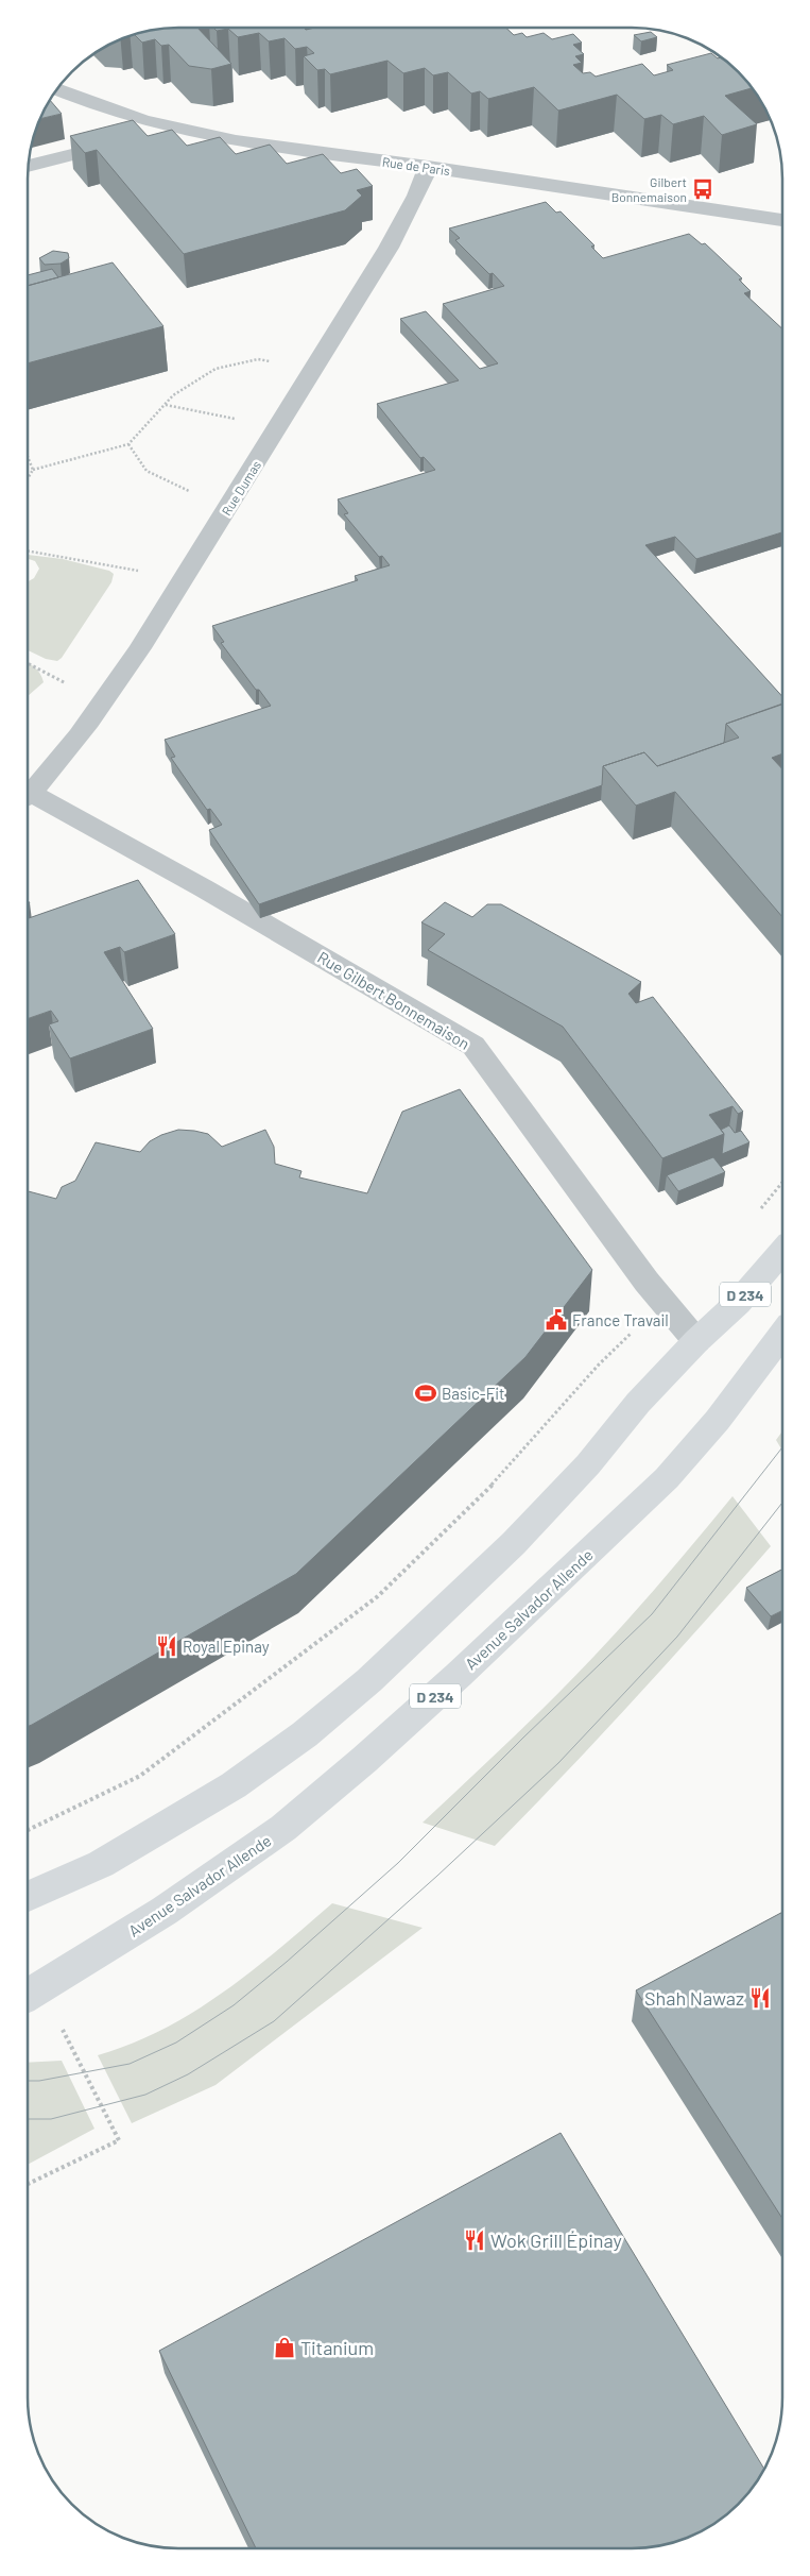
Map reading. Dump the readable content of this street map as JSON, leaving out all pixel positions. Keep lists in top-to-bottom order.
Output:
{
  "streets": {
    "main road": ["D 234", "Avenue Salvador Allende"],
    "street": ["Rue de Paris", "Rue Dumas", "Rue Gilbert Bonnemaison"]
  },
  "crossings": [
    ["Rue de Paris", "Rue Dumas"],
    ["Rue Gilbert Bonnemaison", "D 234"]
  ],
  "places": {
    "bus stop": ["Gilbert Bonnemaison"],
    "public building": ["France Travail"],
    "sports": ["Basic-Fit"],
    "restaurant": ["Royal Epinay", "Shah Nawaz", "Wok Grill Épinay"],
    "shop": ["Titanium"]
  }
}
